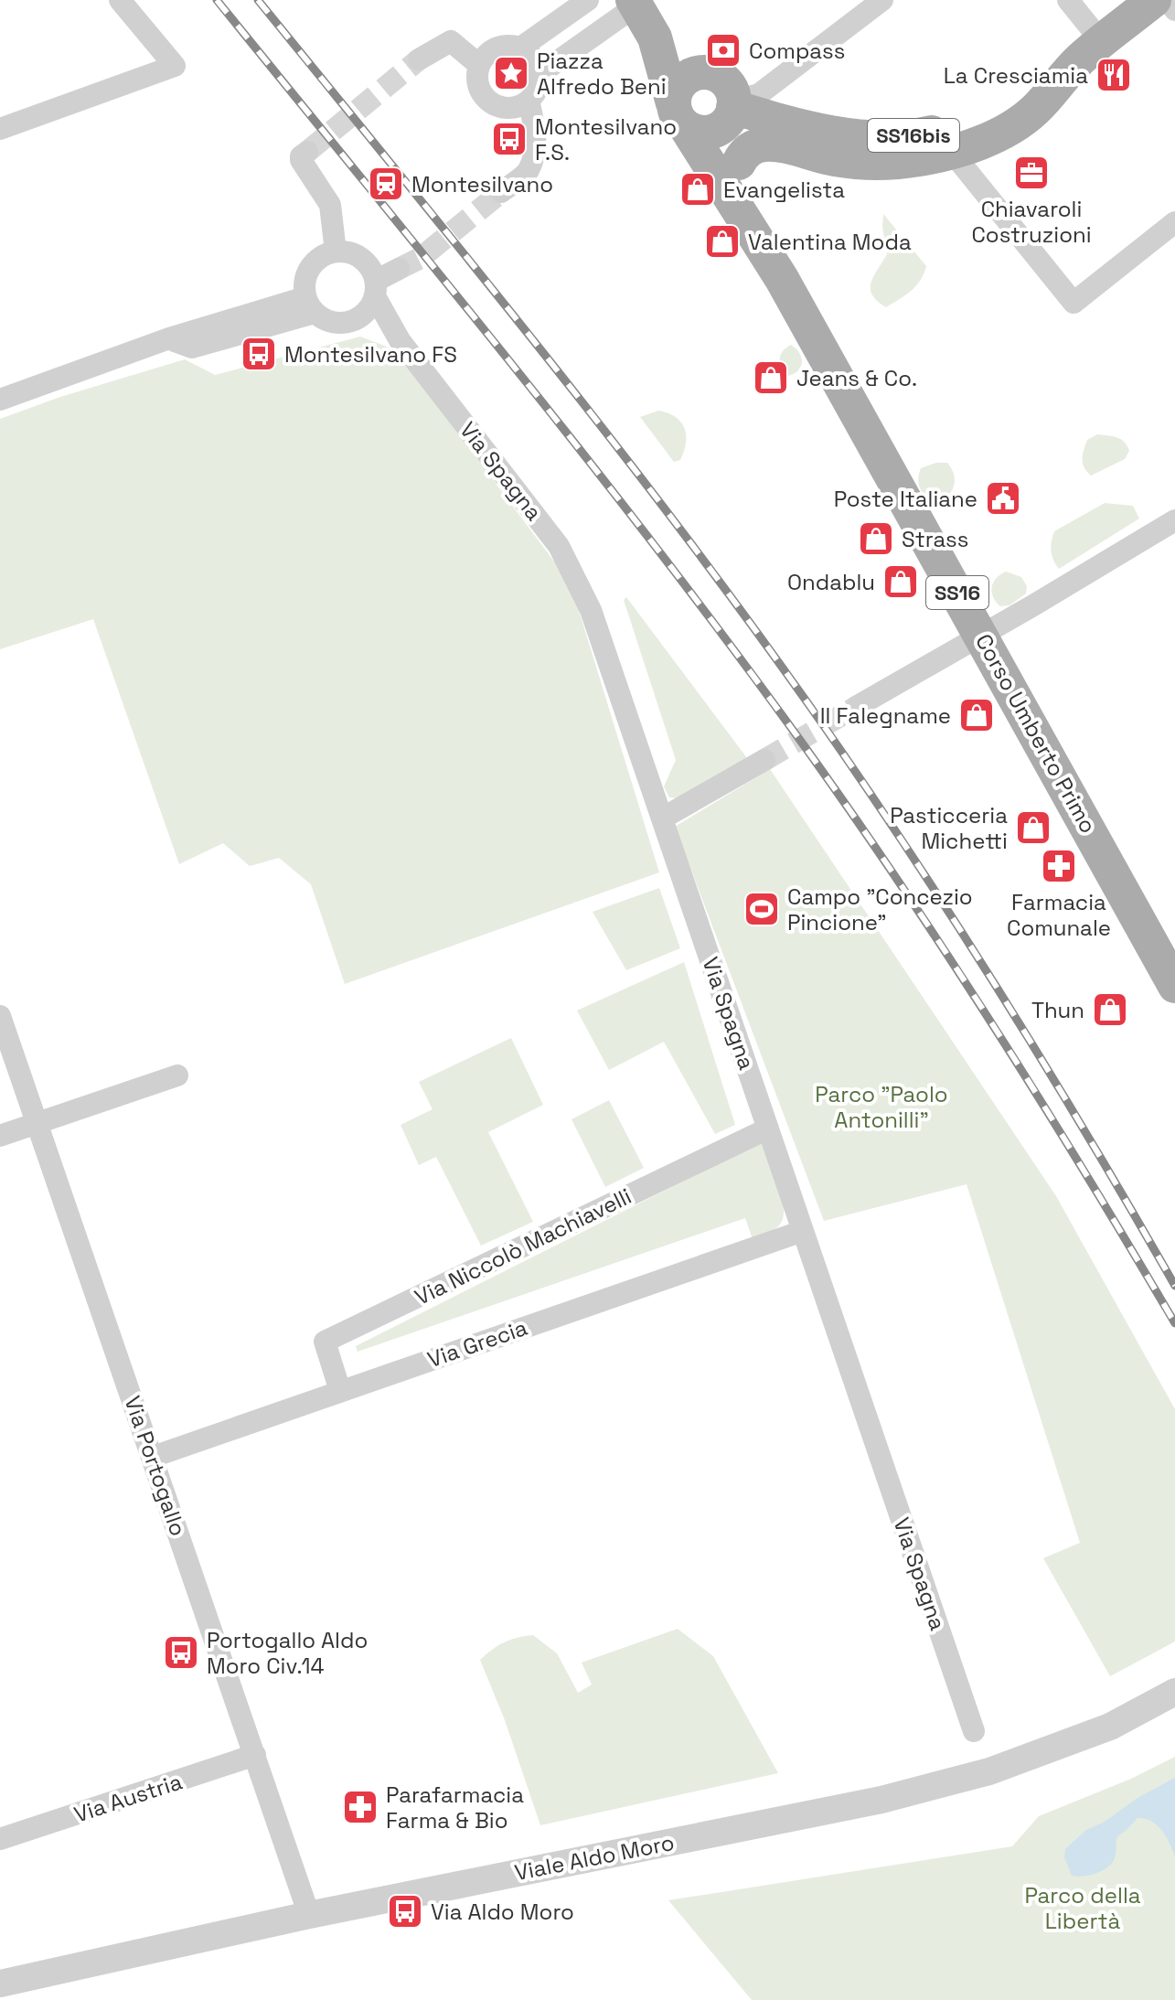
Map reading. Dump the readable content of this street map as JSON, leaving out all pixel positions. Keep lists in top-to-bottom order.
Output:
{
  "streets": {
    "main road": ["SS16bis", "SS16", "Corso Umberto Primo"],
    "street": [
      "Via Spagna",
      "Via Niccolò Machiavelli",
      "Via Grecia",
      "Via Portogallo",
      "Via Austria",
      "Viale Aldo Moro"
    ]
  },
  "crossings": [
    ["SS16bis", "Corso Umberto Primo"],
    ["Via Spagna", "Via Niccolò Machiavelli"],
    ["Via Spagna", "Via Grecia"],
    ["Via Niccolò Machiavelli", "Via Grecia"],
    ["Via Grecia", "Via Portogallo"],
    ["Via Portogallo", "Via Austria"],
    ["Via Portogallo", "Viale Aldo Moro"]
  ],
  "parks": ["Parco \"Paolo Antonilli\"", "Parco della Libertà"],
  "places": {
    "bank": ["Compass"],
    "place": ["Piazza Alfredo Beni"],
    "restaurant": ["La Cresciamia"],
    "bus stop": [
      "Montesilvano F.S.",
      "Montesilvano FS",
      "Portogallo Aldo Moro Civ.14",
      "Via Aldo Moro"
    ],
    "office": ["Chiavaroli Costruzioni"],
    "station": ["Montesilvano"],
    "shop": [
      "Evangelista",
      "Valentina Moda",
      "Jeans & Co.",
      "Strass",
      "Ondablu",
      "Il Falegname",
      "Pasticceria Michetti",
      "Thun"
    ],
    "public building": ["Poste Italiane"],
    "pharmacy": ["Farmacia Comunale", "Parafarmacia Farma & Bio"],
    "sports": ["Campo \"Concezio Pincione\""]
  }
}
